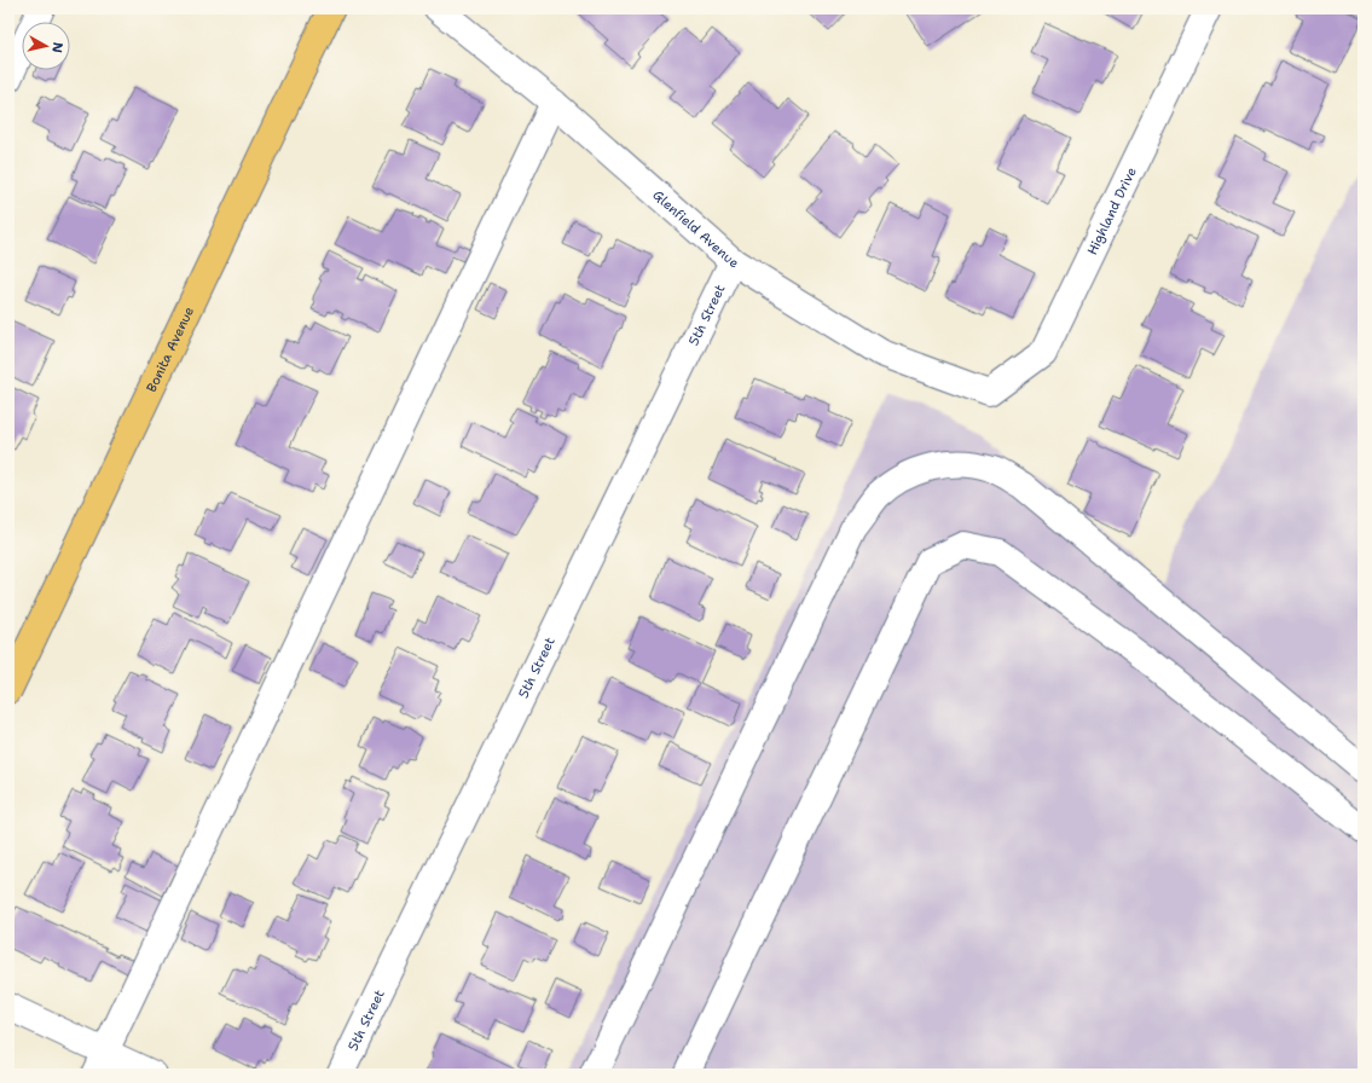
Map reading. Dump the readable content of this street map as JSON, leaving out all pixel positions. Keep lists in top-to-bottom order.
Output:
{
  "streets": {
    "main road": ["Bonita Avenue"],
    "street": ["Highland Drive", "Glenfield Avenue", "5th Street"]
  },
  "crossings": [
    ["Highland Drive", "Glenfield Avenue"],
    ["Glenfield Avenue", "5th Street"]
  ],
  "north": "right"
}
